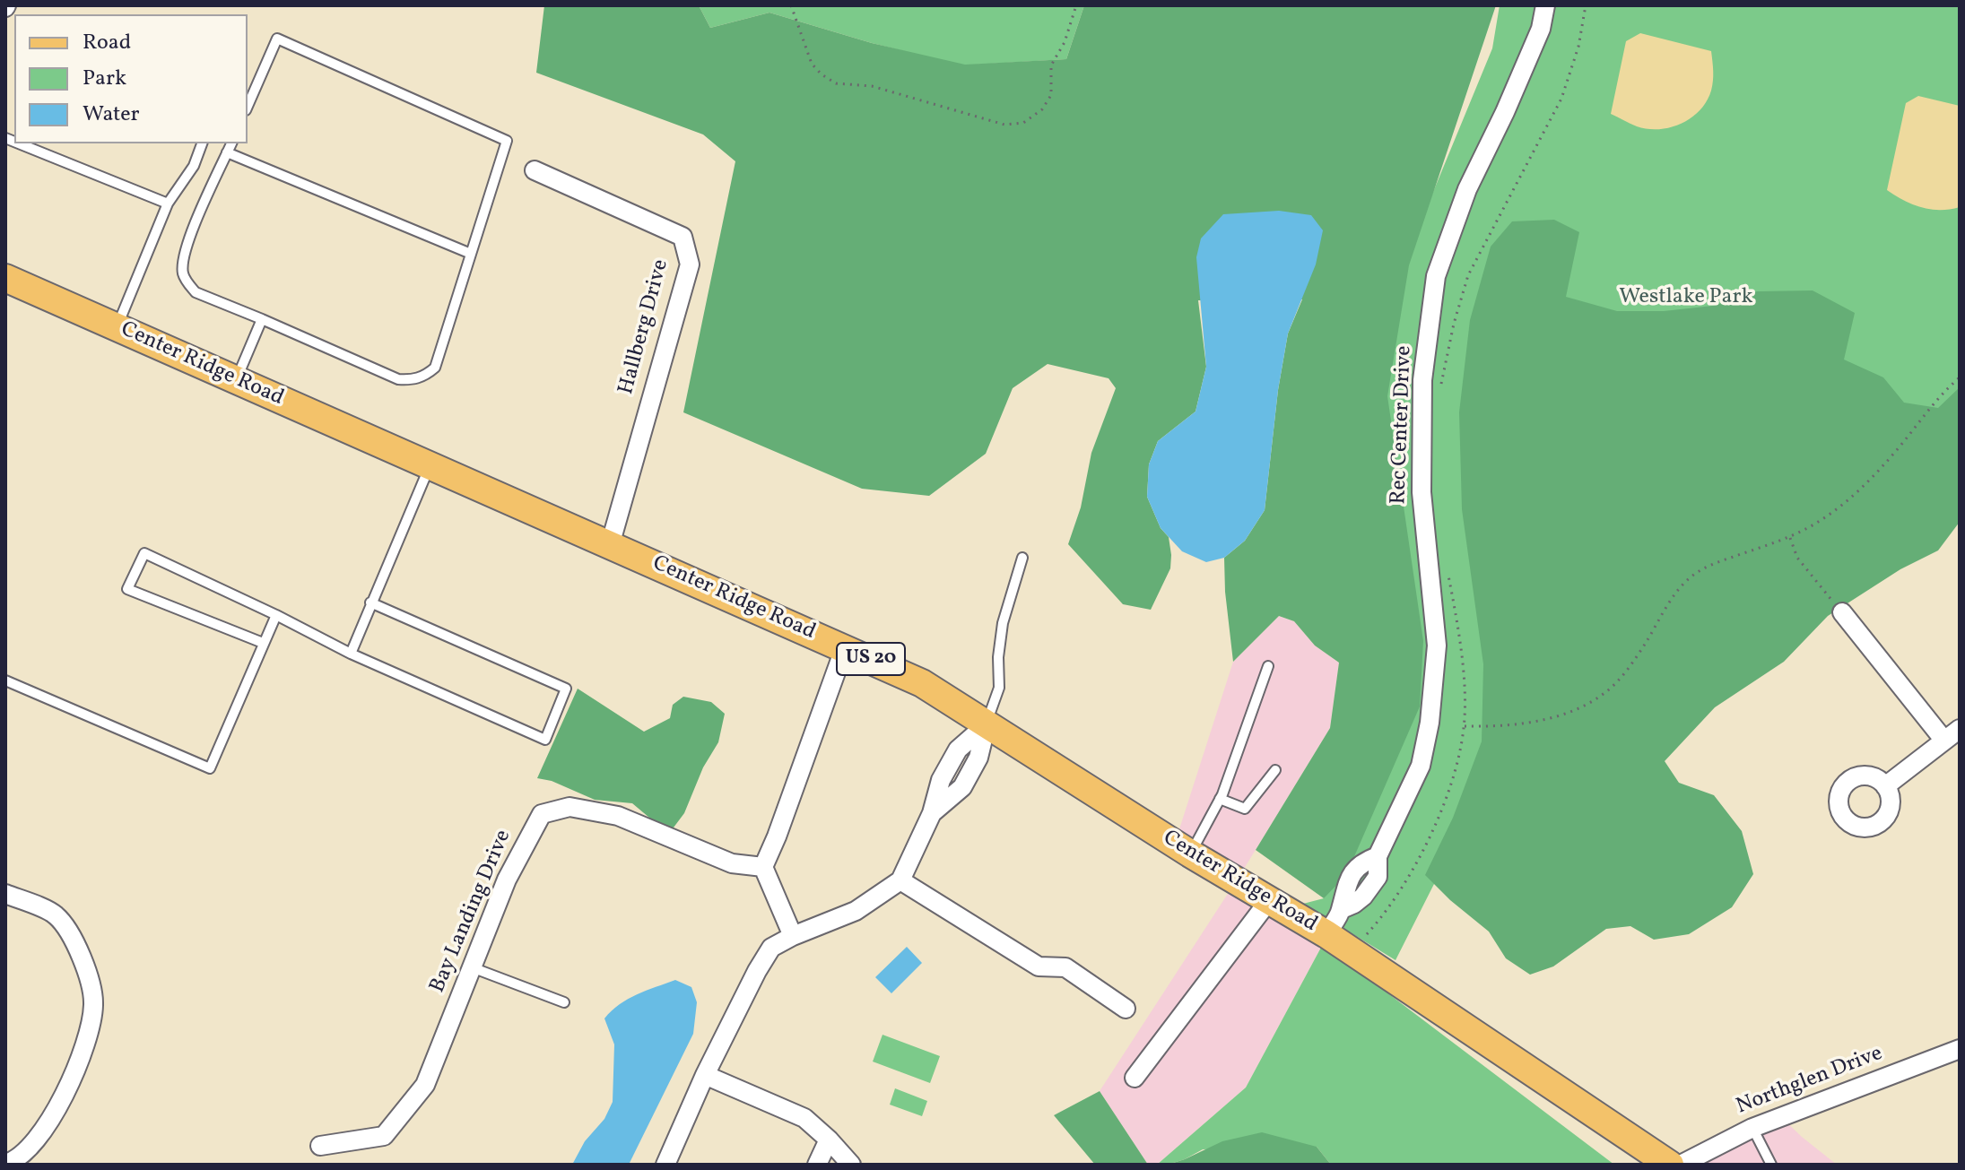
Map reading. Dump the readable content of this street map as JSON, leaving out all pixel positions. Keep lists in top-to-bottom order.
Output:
{
  "streets": {
    "main road": ["Center Ridge Road", "US 20"],
    "street": [
      "Hallberg Drive",
      "Rec Center Drive",
      "Bay Landing Drive",
      "Northglen Drive"
    ]
  },
  "crossings": [
    ["Hallberg Drive", "Center Ridge Road"],
    ["Center Ridge Road", "Rec Center Drive"]
  ],
  "parks": ["Westlake Park"],
  "legend": ["Road", "Park", "Water"]
}
